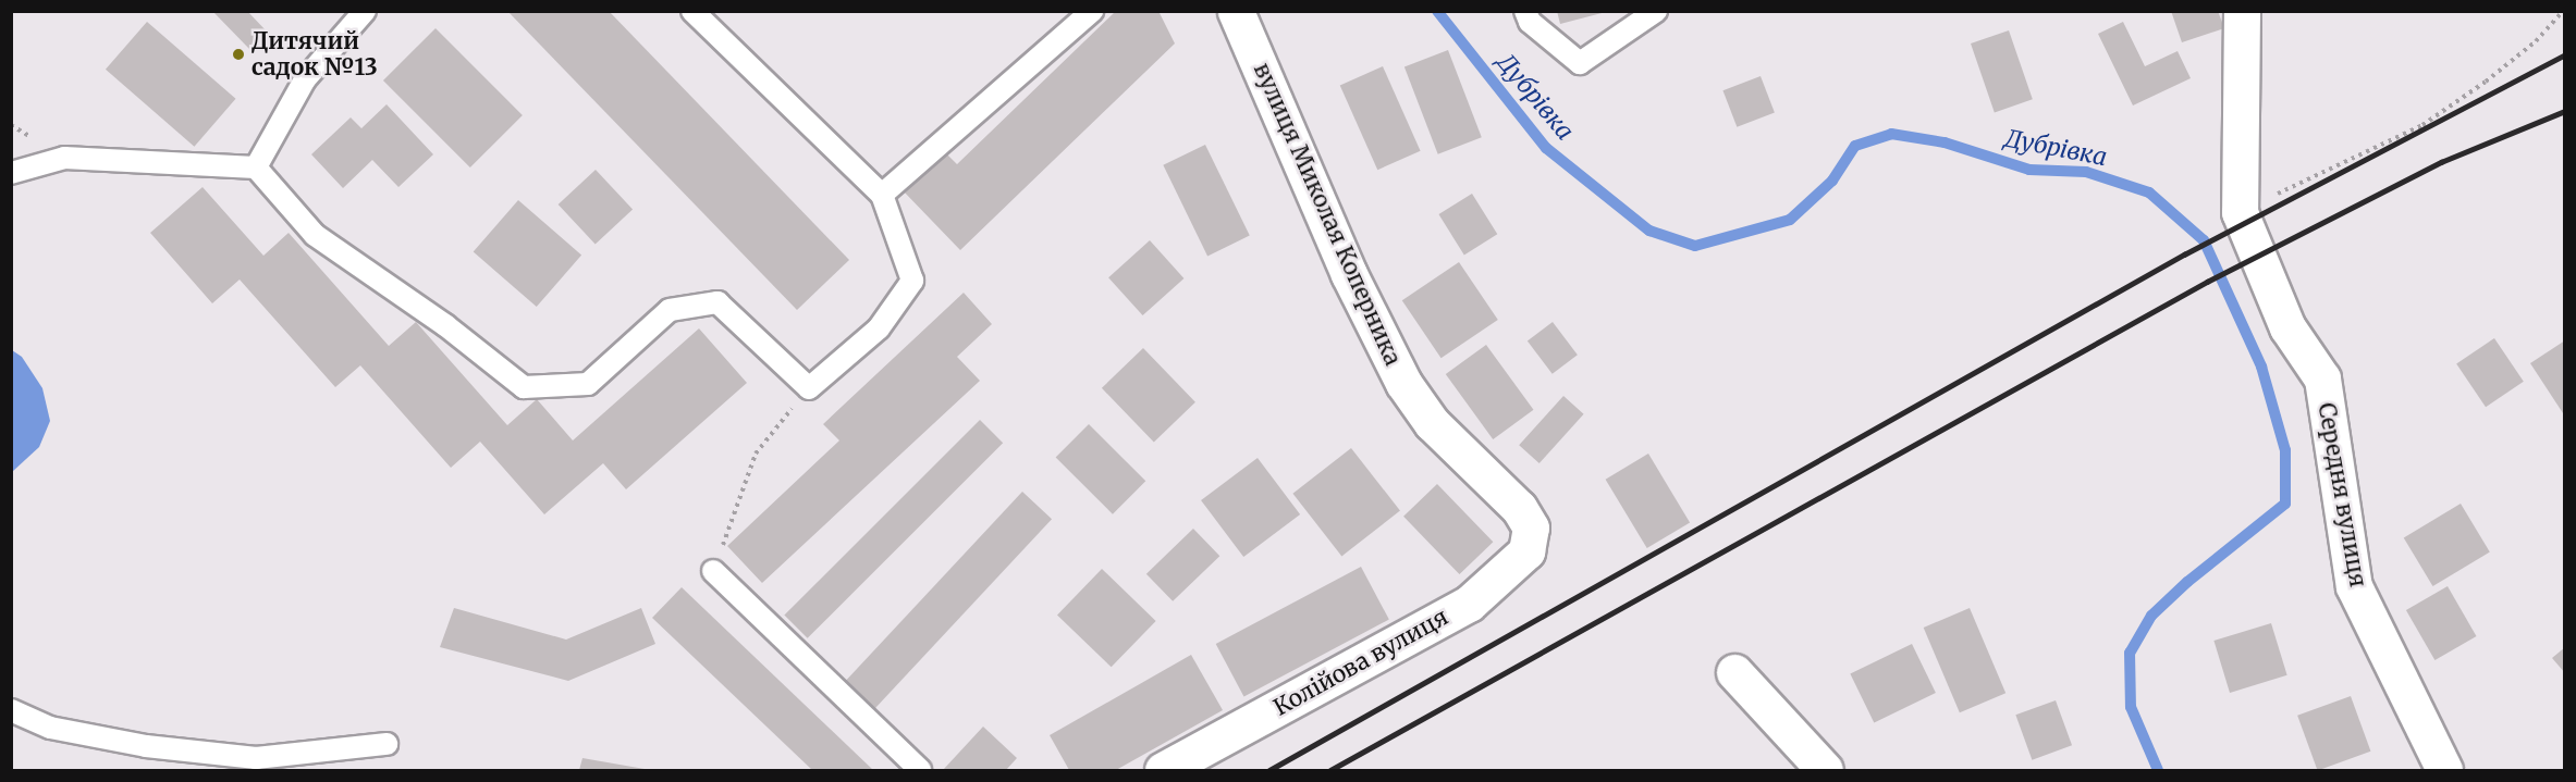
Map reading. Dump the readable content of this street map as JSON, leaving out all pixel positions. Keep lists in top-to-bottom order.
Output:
{
  "streets": {
    "street": ["вулиця Миколая Коперника", "Середня вулиця", "Колійова вулиця"]
  },
  "crossings": [
    ["вулиця Миколая Коперника", "Колійова вулиця"]
  ],
  "water": ["Дубрівка"],
  "places": ["Дитячий садок №13"]
}
